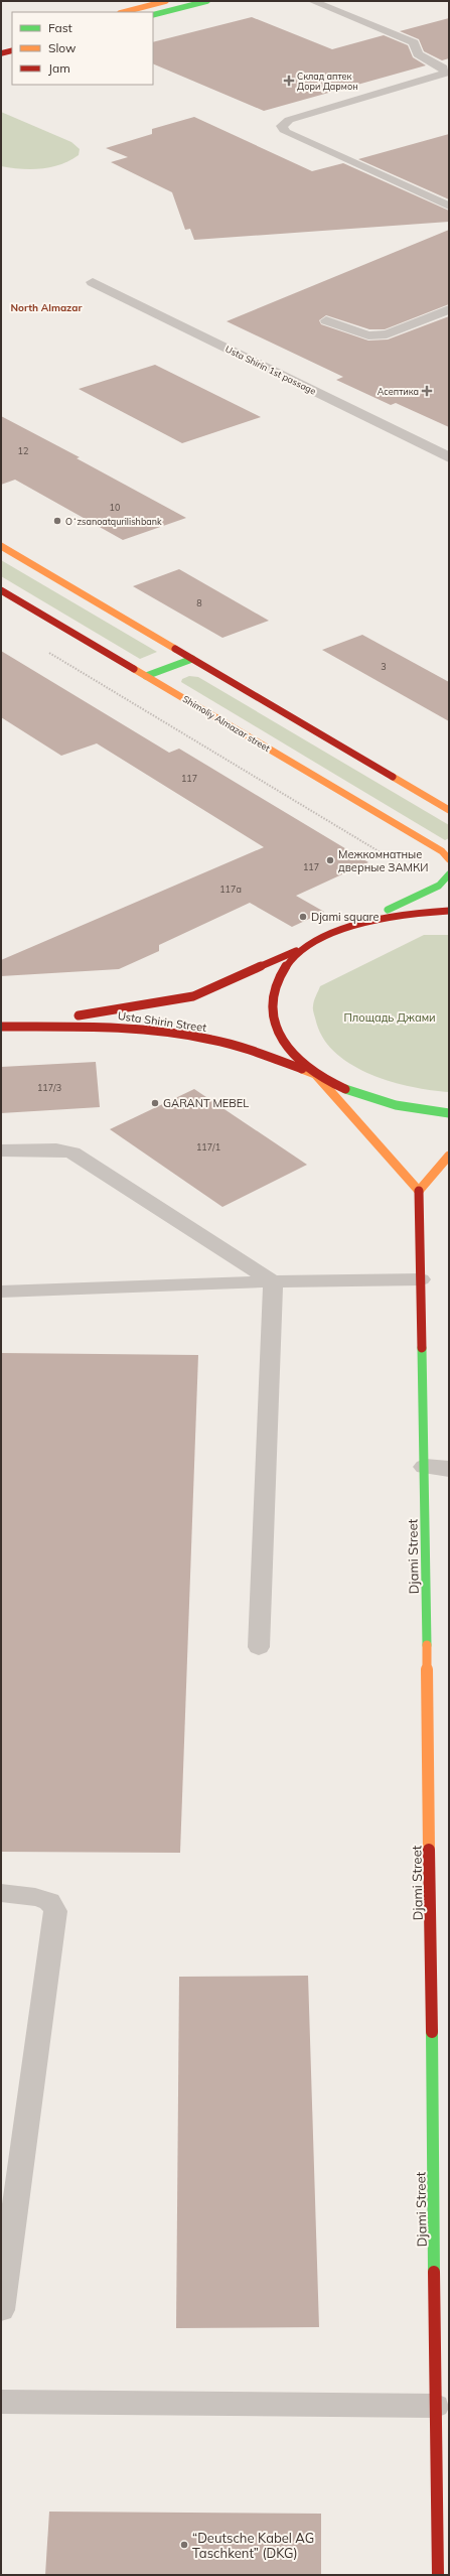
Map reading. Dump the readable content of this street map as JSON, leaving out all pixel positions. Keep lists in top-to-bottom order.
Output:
{
  "streets": {
    "main road": ["Shimoliy Almazar street", "Usta Shirin Street", "Djami Street"],
    "street": ["Usta Shirin 1st passage"]
  },
  "districts": ["North Almazar"],
  "parks": ["Площадь Джами"],
  "places": {
    "health": ["Склад аптек Дори Дармон", "Асептика"],
    "other": [
      "Oʻzsanoatqurilishbank",
      "Межкомнатные дверные ЗАМКИ",
      "Djami square",
      "GARANT MEBEL",
      "“Deutsche Kabel AG Taschkent” (DKG)"
    ]
  },
  "house_numbers": [
    "12",
    "10",
    "8",
    "3",
    "117",
    "117",
    "117a",
    "117/3",
    "117/1"
  ],
  "legend": ["Fast", "Slow", "Jam"]
}
